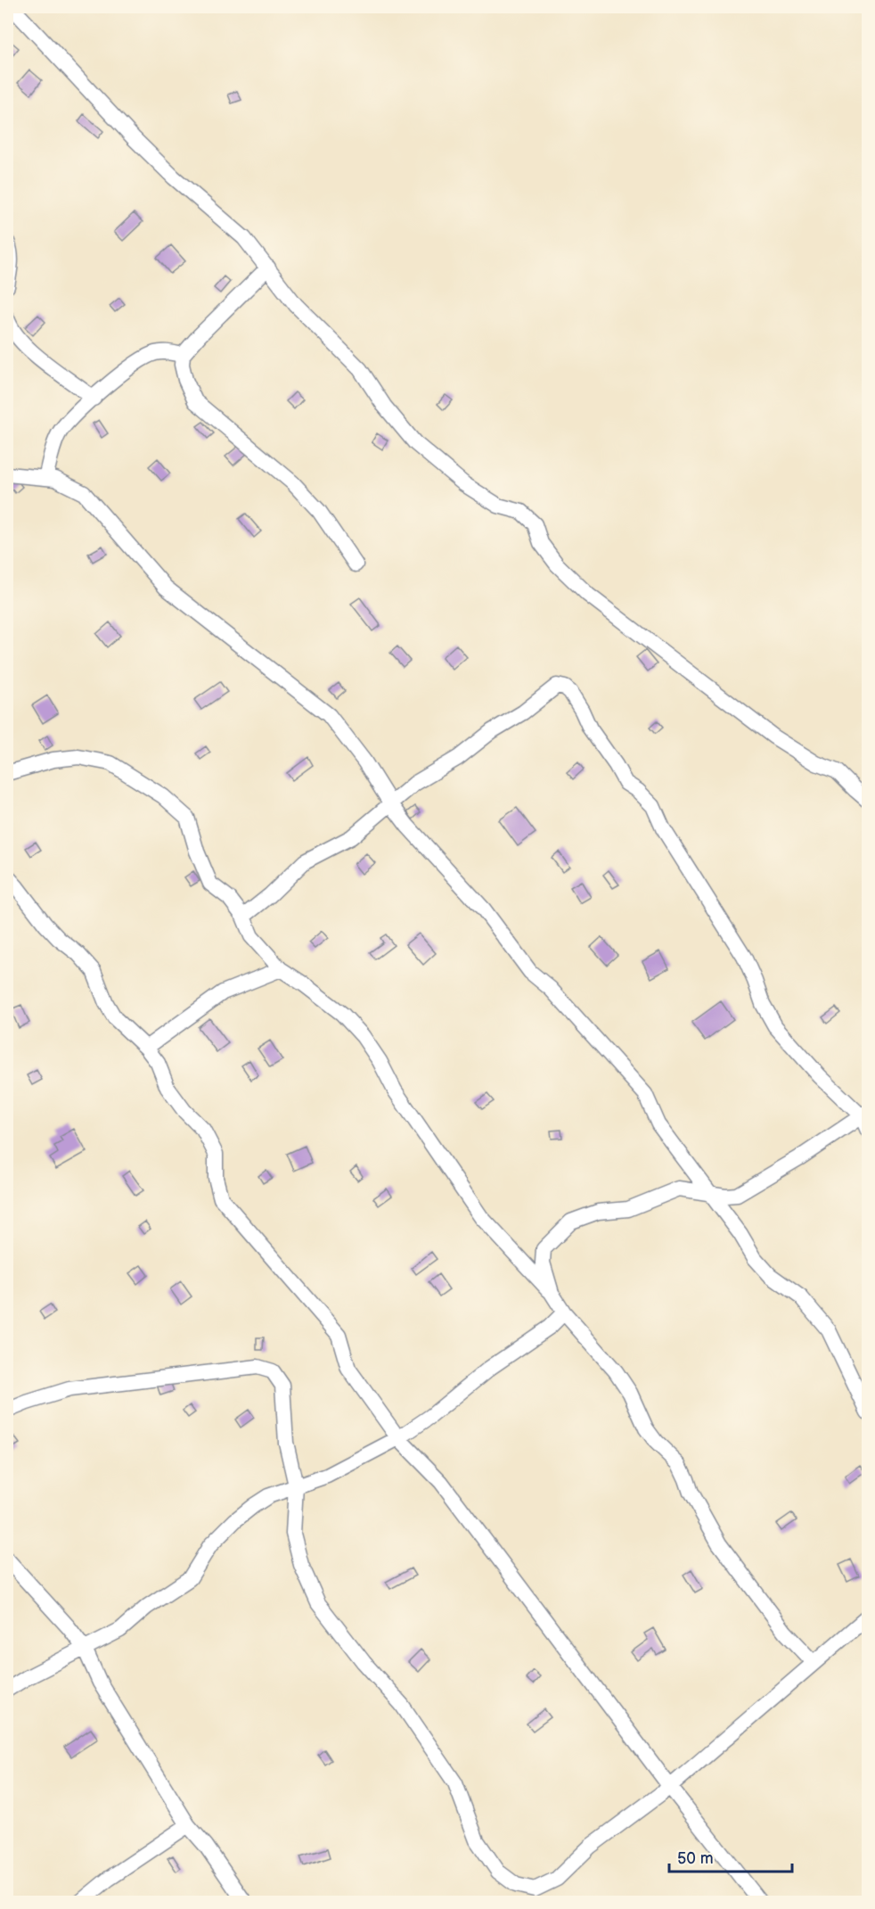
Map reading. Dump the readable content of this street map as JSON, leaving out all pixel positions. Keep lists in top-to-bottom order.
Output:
{
  "scale_bar": "50 m"
}
